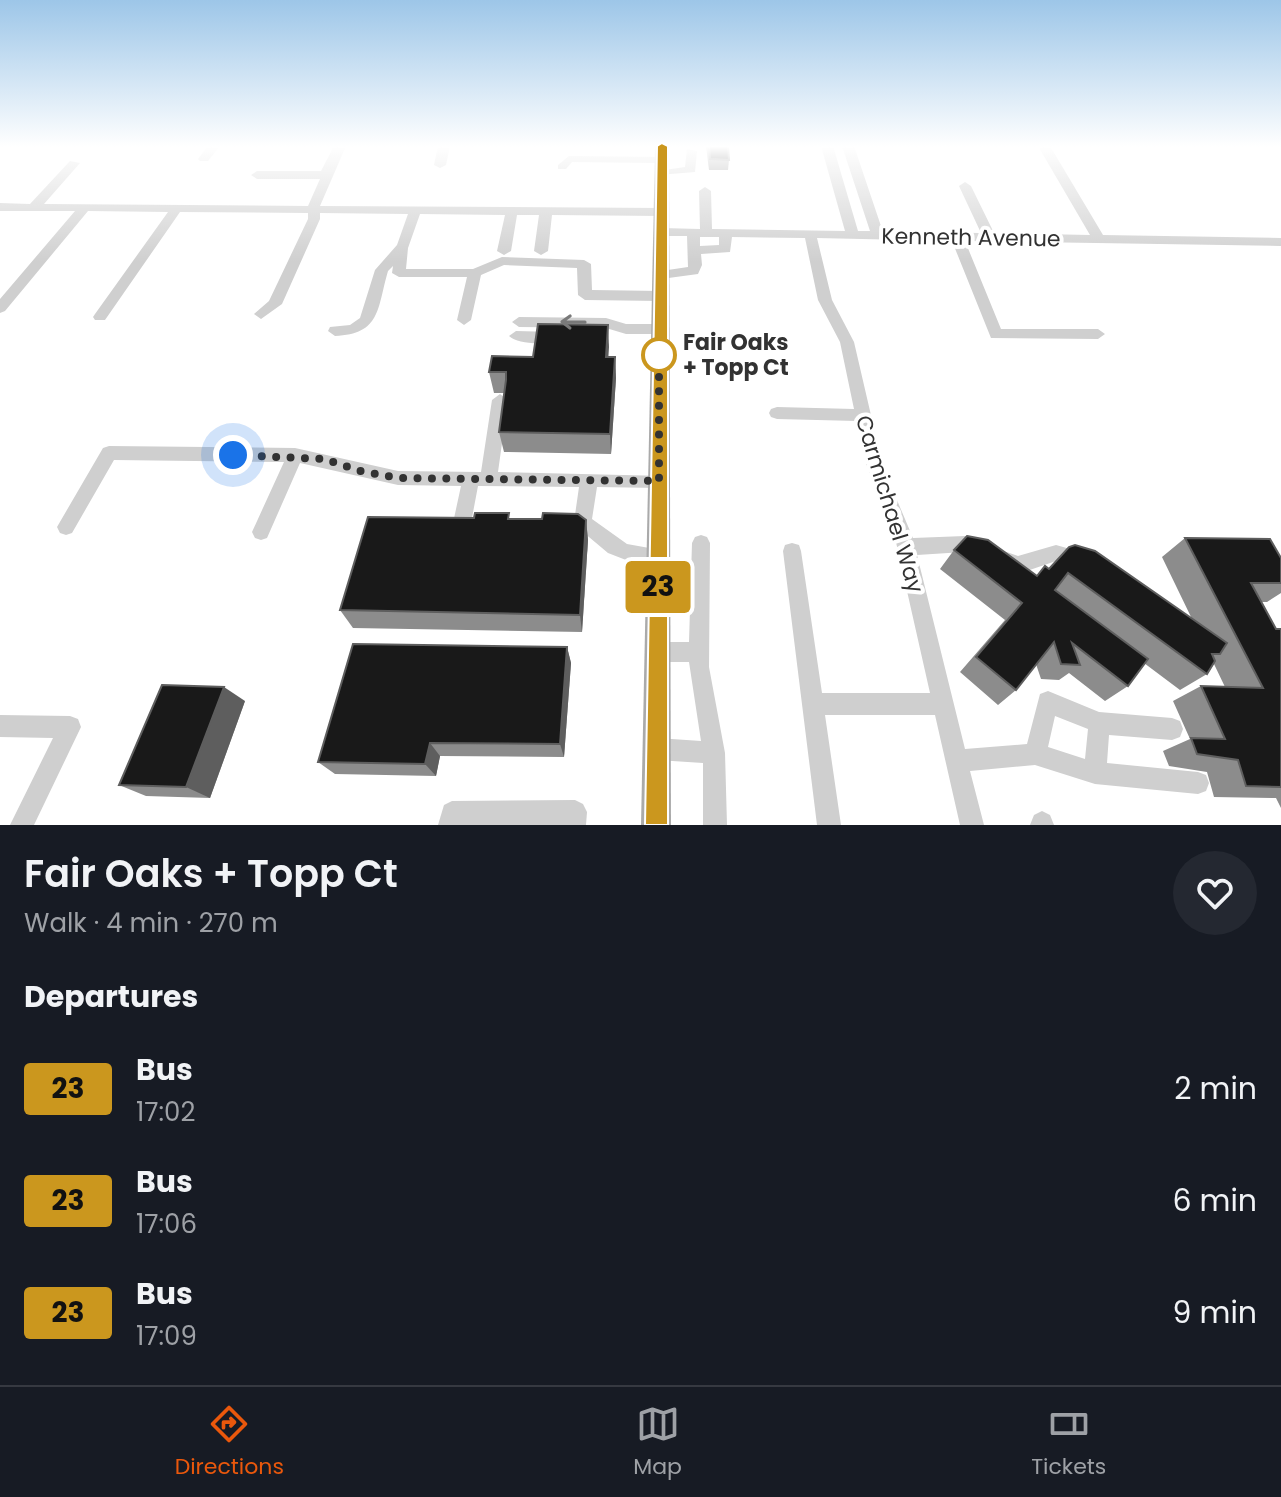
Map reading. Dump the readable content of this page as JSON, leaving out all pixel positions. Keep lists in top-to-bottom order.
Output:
{
  "streets": {
    "street": ["Kenneth Avenue", "Carmichael Way"]
  },
  "crossings": [
    ["Kenneth Avenue", "Carmichael Way"]
  ],
  "places": ["Fair Oaks + Topp Ct"],
  "lines": ["bus line 23"],
  "page": {
    "on_map": "23",
    "heading": [
      ["Fair Oaks + Topp Ct", "Walk · 4 min · 270 m"],
      "Departures"
    ],
    "list": [
      {
        "mark": "23",
        "name": "Bus",
        "note": "17:02",
        "value": "2 min"
      },
      {
        "mark": "23",
        "name": "Bus",
        "note": "17:06",
        "value": "6 min"
      },
      {
        "mark": "23",
        "name": "Bus",
        "note": "17:09",
        "value": "9 min"
      }
    ],
    "tabs": ["Directions", "Map", "Tickets"]
  }
}
